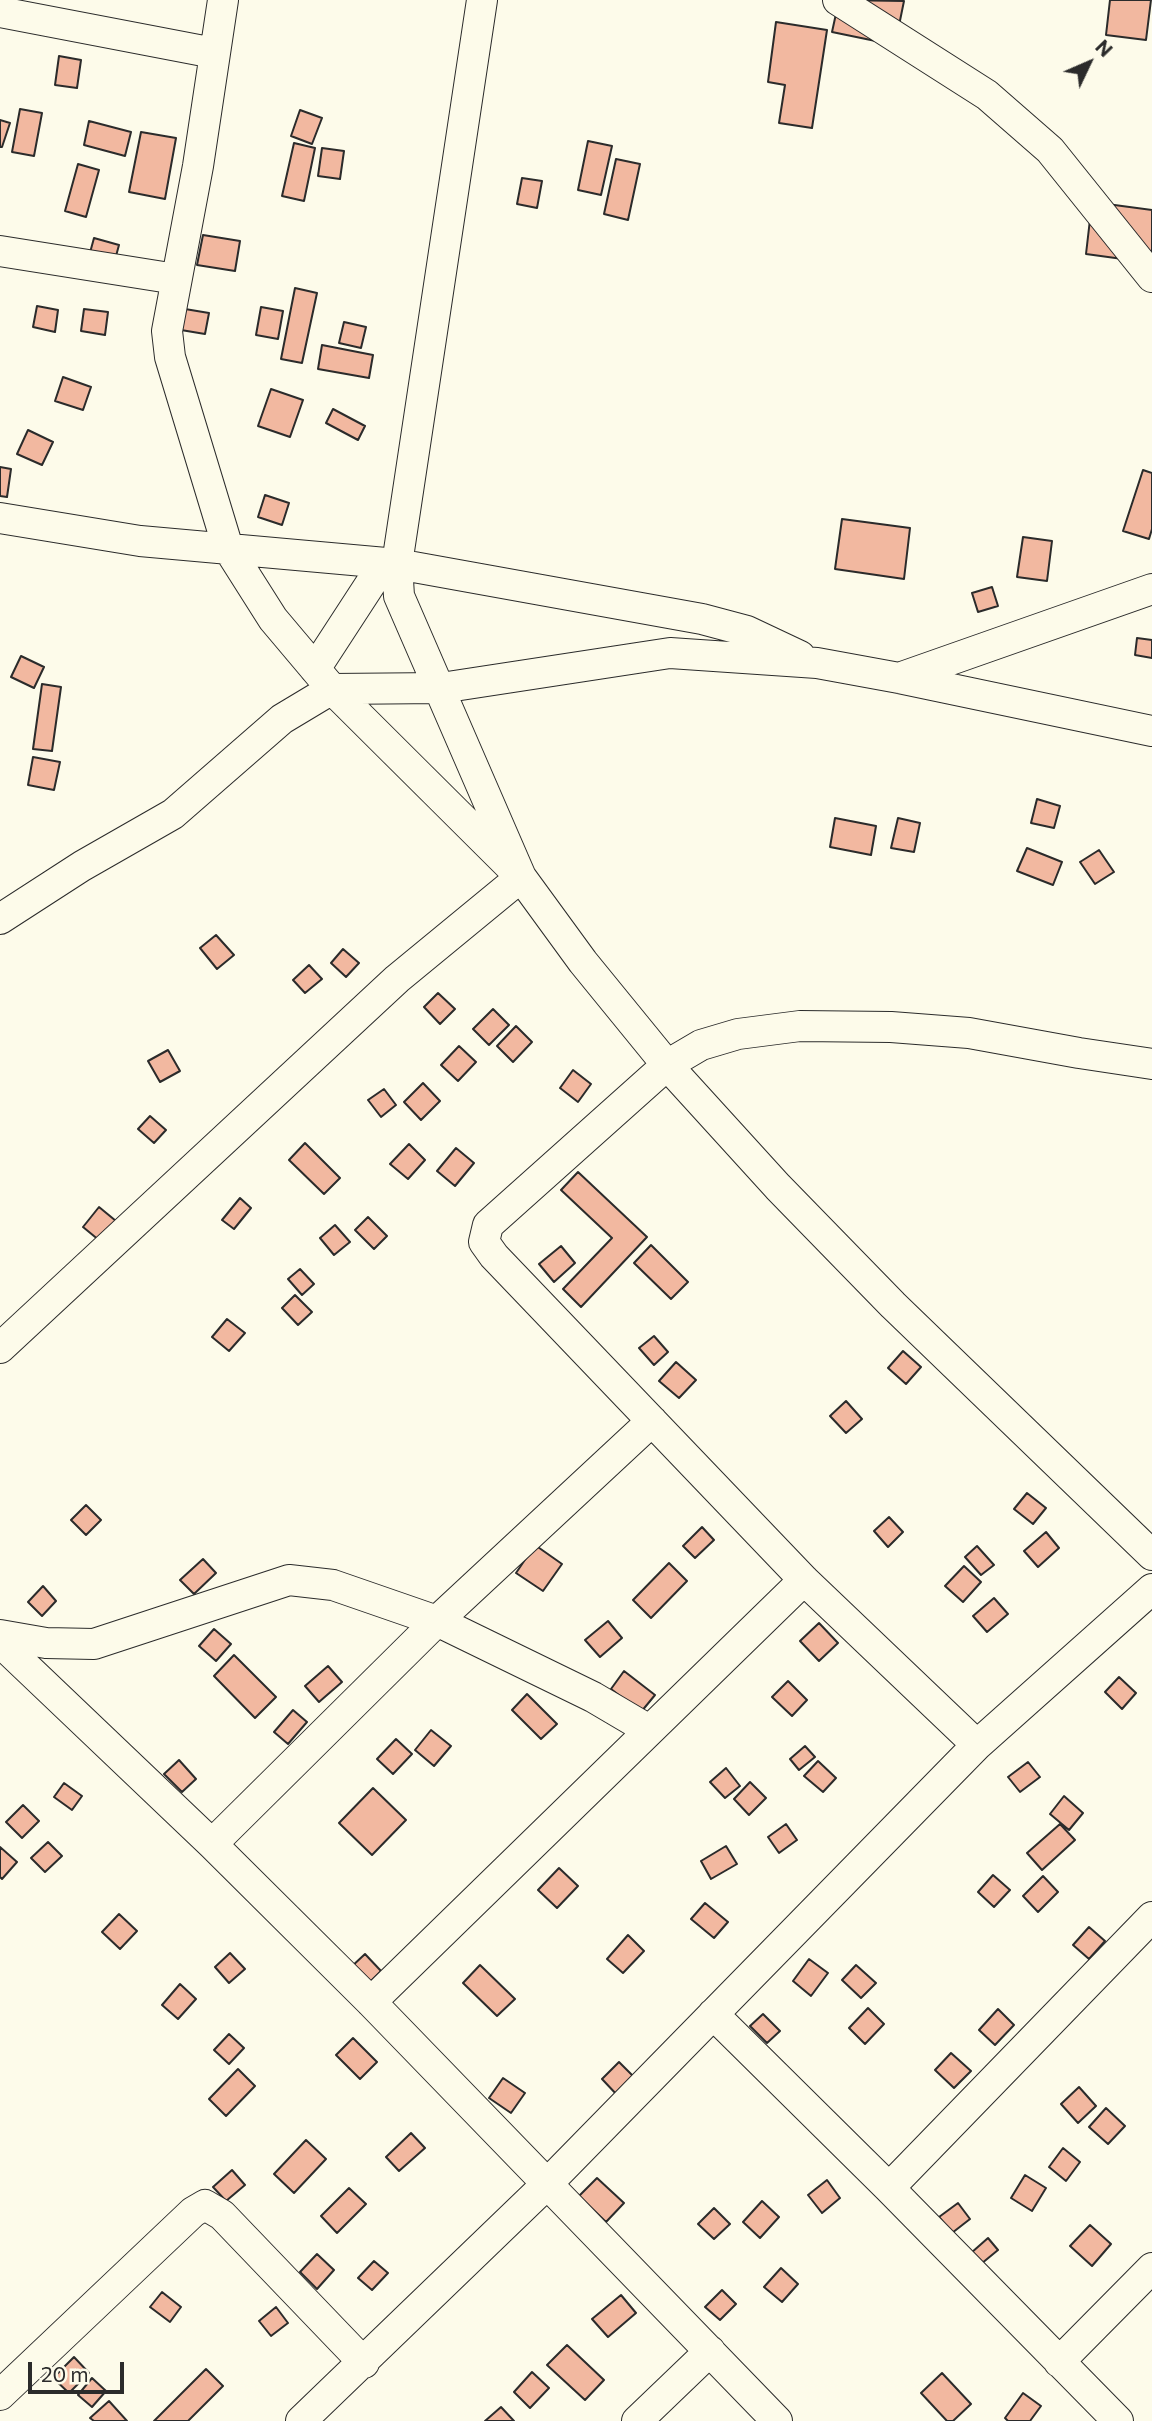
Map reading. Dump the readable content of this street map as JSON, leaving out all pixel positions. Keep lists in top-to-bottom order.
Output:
{
  "scale_bar": "20 m",
  "north": "top right"
}
